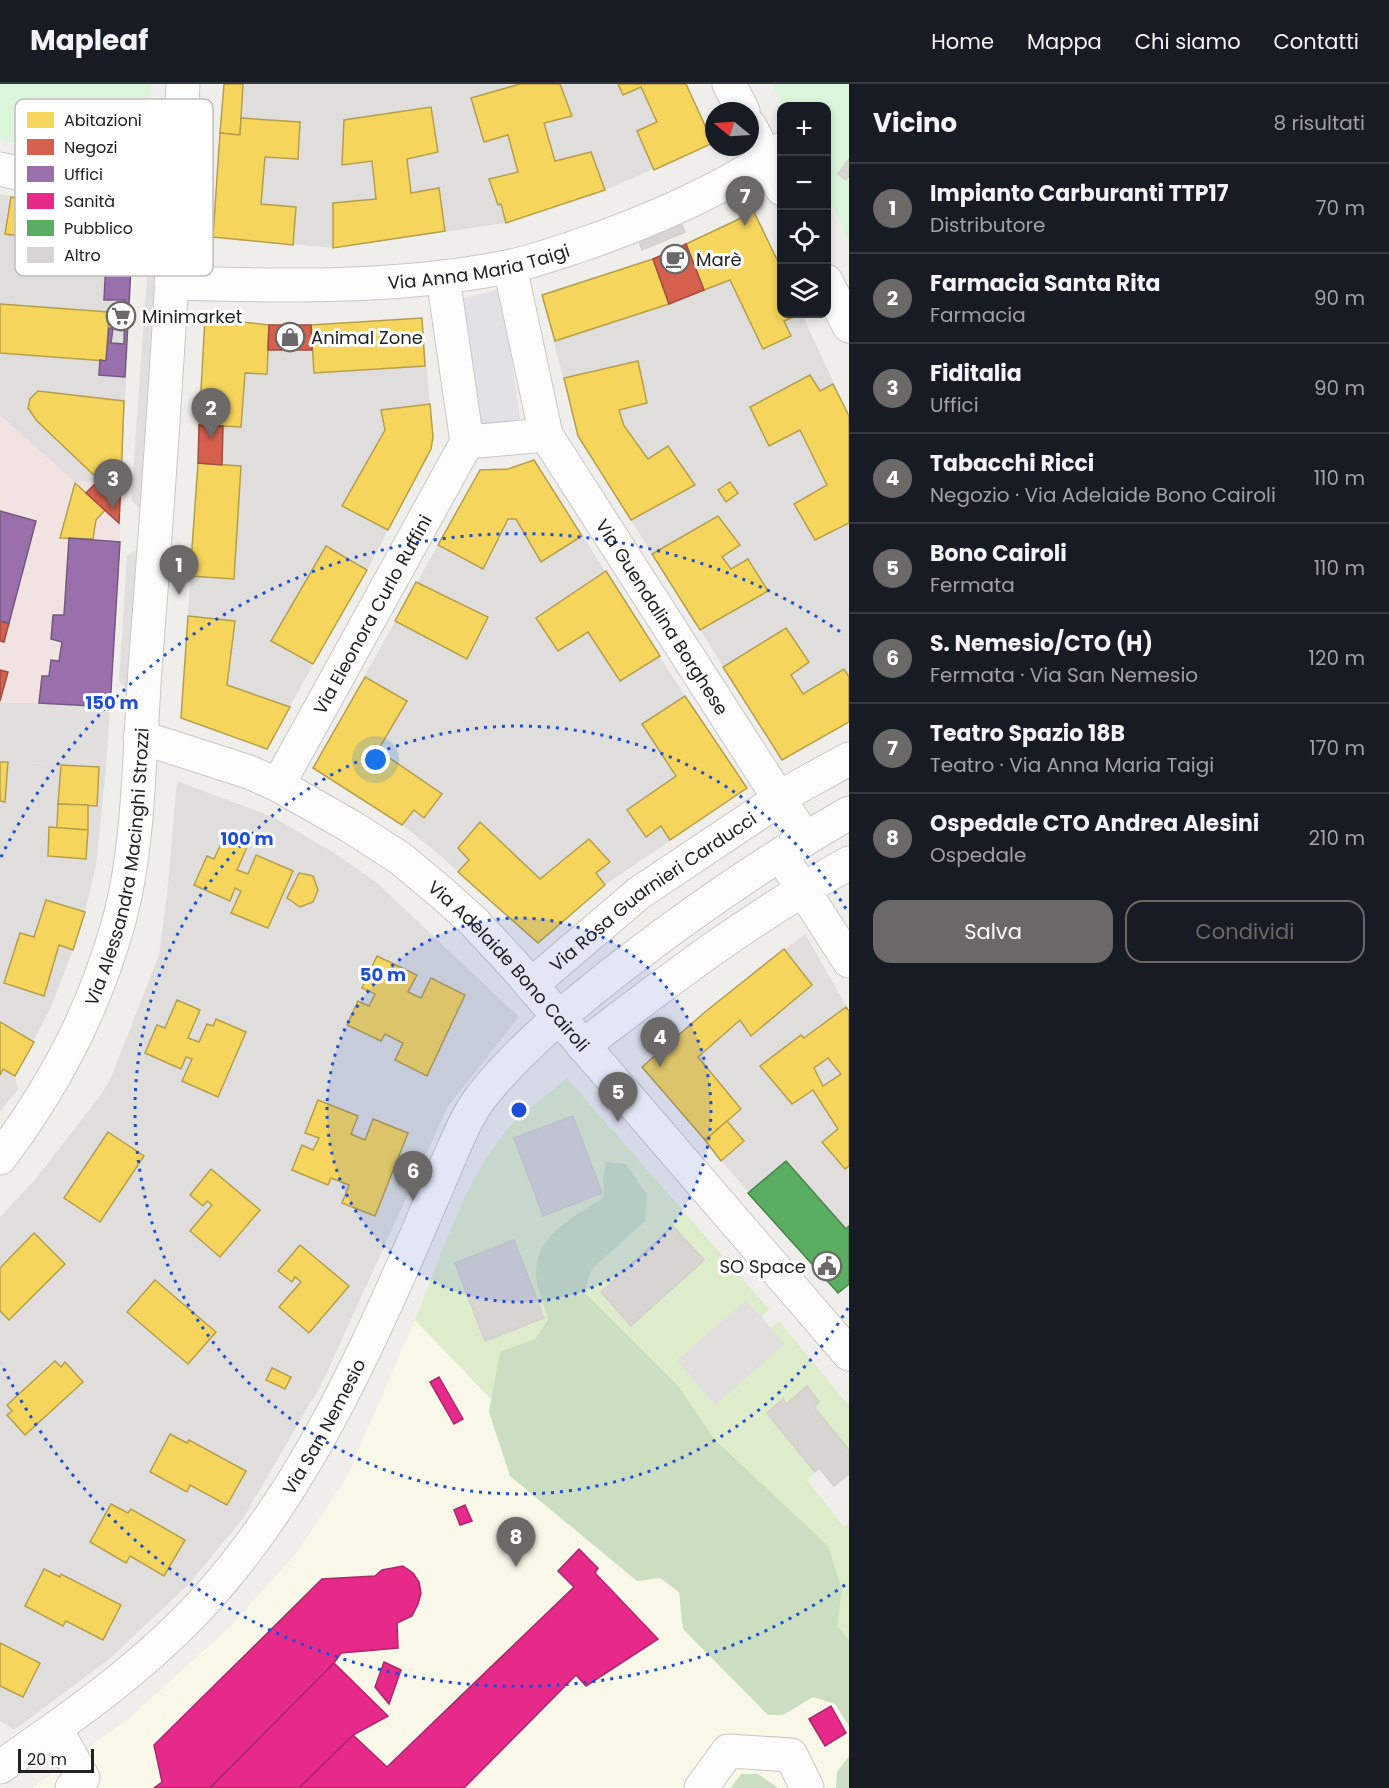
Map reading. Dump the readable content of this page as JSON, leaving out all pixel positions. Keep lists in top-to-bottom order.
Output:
{
  "streets": {
    "street": [
      "Via Anna Maria Taigi",
      "Via Eleonora Curlo Ruffini",
      "Via Guendalina Borghese",
      "Via Alessandra Macinghi Strozzi",
      "Via Rosa Guarnieri Carducci",
      "Via Adelaide Bono Cairoli",
      "Via San Nemesio"
    ]
  },
  "crossings": [
    ["Via Anna Maria Taigi", "Via Alessandra Macinghi Strozzi"],
    ["Via Eleonora Curlo Ruffini", "Via Adelaide Bono Cairoli"],
    ["Via Guendalina Borghese", "Via Rosa Guarnieri Carducci"],
    ["Via Alessandra Macinghi Strozzi", "Via Adelaide Bono Cairoli"],
    ["Via Rosa Guarnieri Carducci", "Via Adelaide Bono Cairoli"],
    ["Via Adelaide Bono Cairoli", "Via San Nemesio"]
  ],
  "places": {
    "cafe": ["Marè"],
    "supermarket": ["Minimarket"],
    "shop": ["Animal Zone"],
    "public building": ["SO Space"]
  },
  "legend": [
    "Abitazioni",
    "Negozi",
    "Uffici",
    "Sanità",
    "Pubblico",
    "Altro"
  ],
  "scale_bar": "20 m",
  "north": "left",
  "page": {
    "header": "Mapleaf",
    "nav": [
      "Home",
      "Mappa",
      "Chi siamo",
      "Contatti"
    ],
    "heading": ["Vicino", "8 risultati"],
    "map_buttons": ["+", "−"],
    "list": [
      {
        "mark": "1",
        "name": "Impianto Carburanti TTP17",
        "note": "Distributore",
        "value": "70 m"
      },
      {
        "mark": "2",
        "name": "Farmacia Santa Rita",
        "note": "Farmacia",
        "value": "90 m"
      },
      {
        "mark": "3",
        "name": "Fiditalia",
        "note": "Uffici",
        "value": "90 m"
      },
      {
        "mark": "4",
        "name": "Tabacchi Ricci",
        "note": "Negozio · Via Adelaide Bono Cairoli",
        "value": "110 m"
      },
      {
        "mark": "5",
        "name": "Bono Cairoli",
        "note": "Fermata",
        "value": "110 m"
      },
      {
        "mark": "6",
        "name": "S. Nemesio/CTO (H)",
        "note": "Fermata · Via San Nemesio",
        "value": "120 m"
      },
      {
        "mark": "7",
        "name": "Teatro Spazio 18B",
        "note": "Teatro · Via Anna Maria Taigi",
        "value": "170 m"
      },
      {
        "mark": "8",
        "name": "Ospedale CTO Andrea Alesini",
        "note": "Ospedale",
        "value": "210 m"
      }
    ],
    "pins": [
      "7",
      "2",
      "3",
      "1",
      "4",
      "5",
      "6",
      "8"
    ],
    "buttons": ["Salva", "Condividi"],
    "scale": "20 m"
  },
  "rings": ["150 m", "100 m", "50 m"]
}
